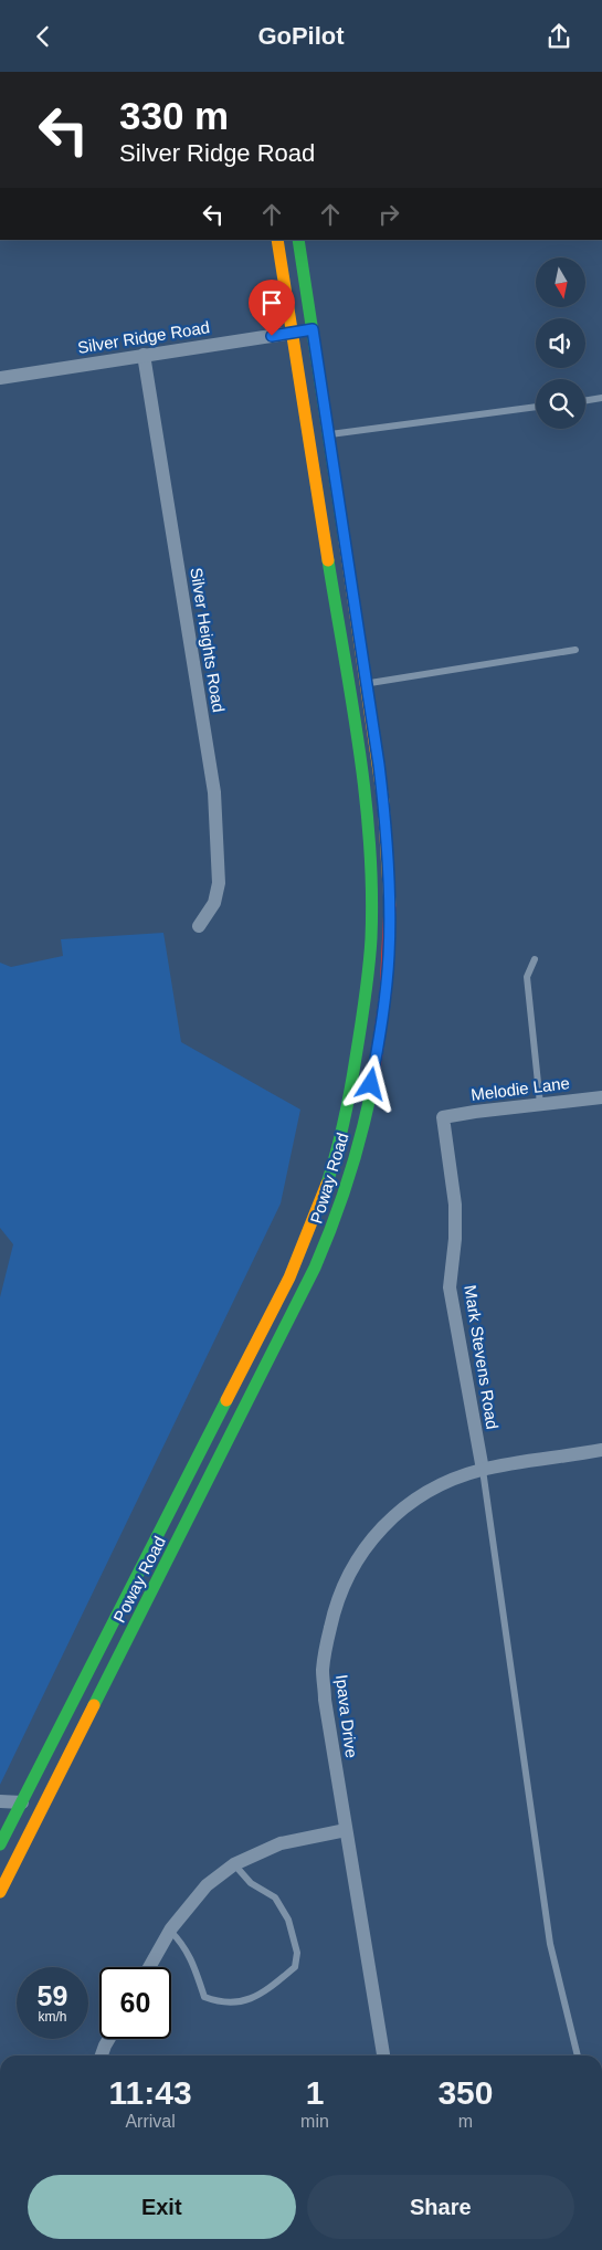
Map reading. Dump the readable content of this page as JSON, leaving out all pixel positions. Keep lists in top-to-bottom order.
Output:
{
  "streets": {
    "main road": ["Poway Road"],
    "street": [
      "Silver Ridge Road",
      "Silver Heights Road",
      "Melodie Lane",
      "Mark Stevens Road",
      "Ipava Drive"
    ]
  },
  "crossings": [
    ["Silver Ridge Road", "Silver Heights Road"],
    ["Silver Ridge Road", "Poway Road"],
    ["Melodie Lane", "Mark Stevens Road"],
    ["Mark Stevens Road", "Ipava Drive"]
  ],
  "north": "bottom",
  "page": {
    "header": "GoPilot",
    "turn": ["330 m", "Silver Ridge Road"],
    "speed": "59 km/h",
    "limit": "60",
    "eta": [
      "11:43",
      "Arrival",
      "1",
      "min",
      "350",
      "m"
    ],
    "buttons": ["Exit", "Share"]
  }
}
